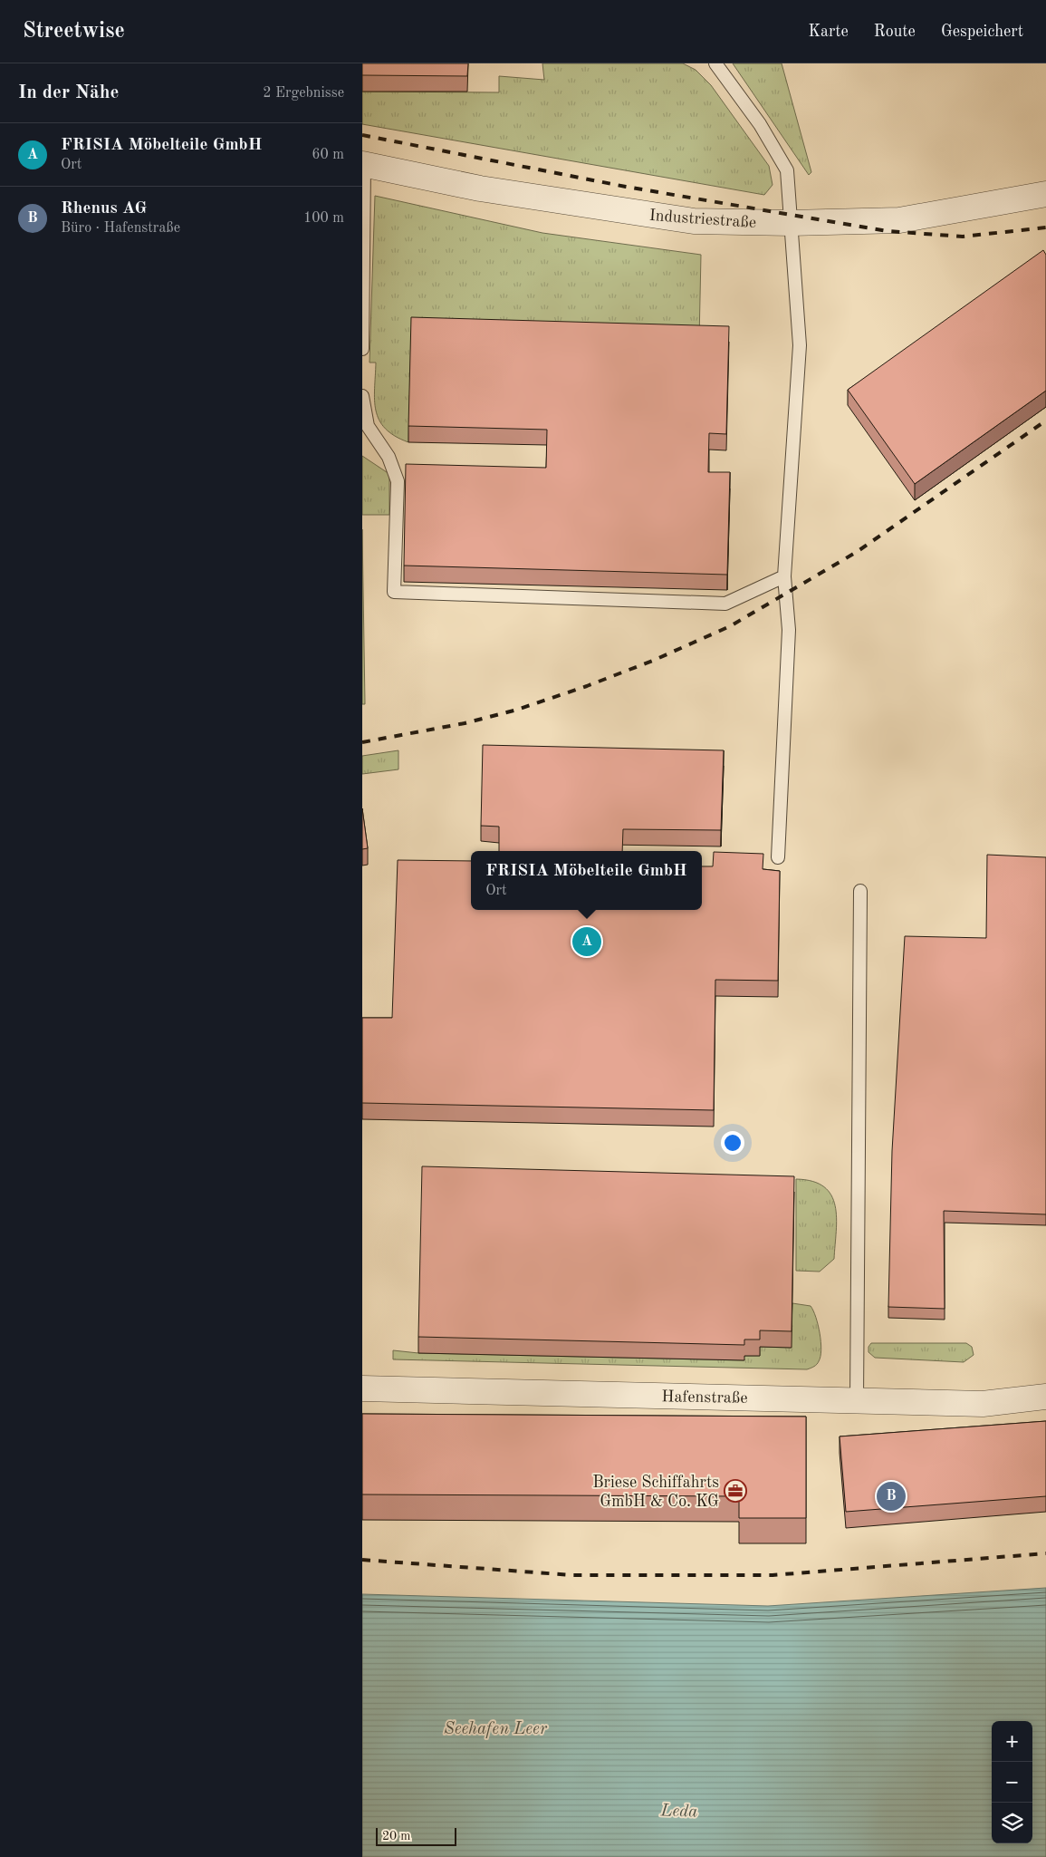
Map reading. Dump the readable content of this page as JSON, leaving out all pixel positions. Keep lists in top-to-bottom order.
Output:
{
  "streets": {
    "street": ["Industriestraße", "Hafenstraße"]
  },
  "water": ["Seehafen Leer", "Leda"],
  "places": {
    "office": ["Briese Schiffahrts GmbH & Co. KG"]
  },
  "scale_bar": "20 m",
  "page": {
    "header": "Streetwise",
    "nav": ["Karte", "Route", "Gespeichert"],
    "heading": ["In der Nähe", "2 Ergebnisse"],
    "list": [
      {
        "mark": "A",
        "name": "FRISIA Möbelteile GmbH",
        "note": "Ort",
        "value": "60 m"
      },
      {
        "mark": "B",
        "name": "Rhenus AG",
        "note": "Büro · Hafenstraße",
        "value": "100 m"
      }
    ],
    "popup": ["FRISIA Möbelteile GmbH", "Ort"],
    "pins": ["A", "B"],
    "map_buttons": ["+", "−"],
    "scale": "20 m"
  }
}
